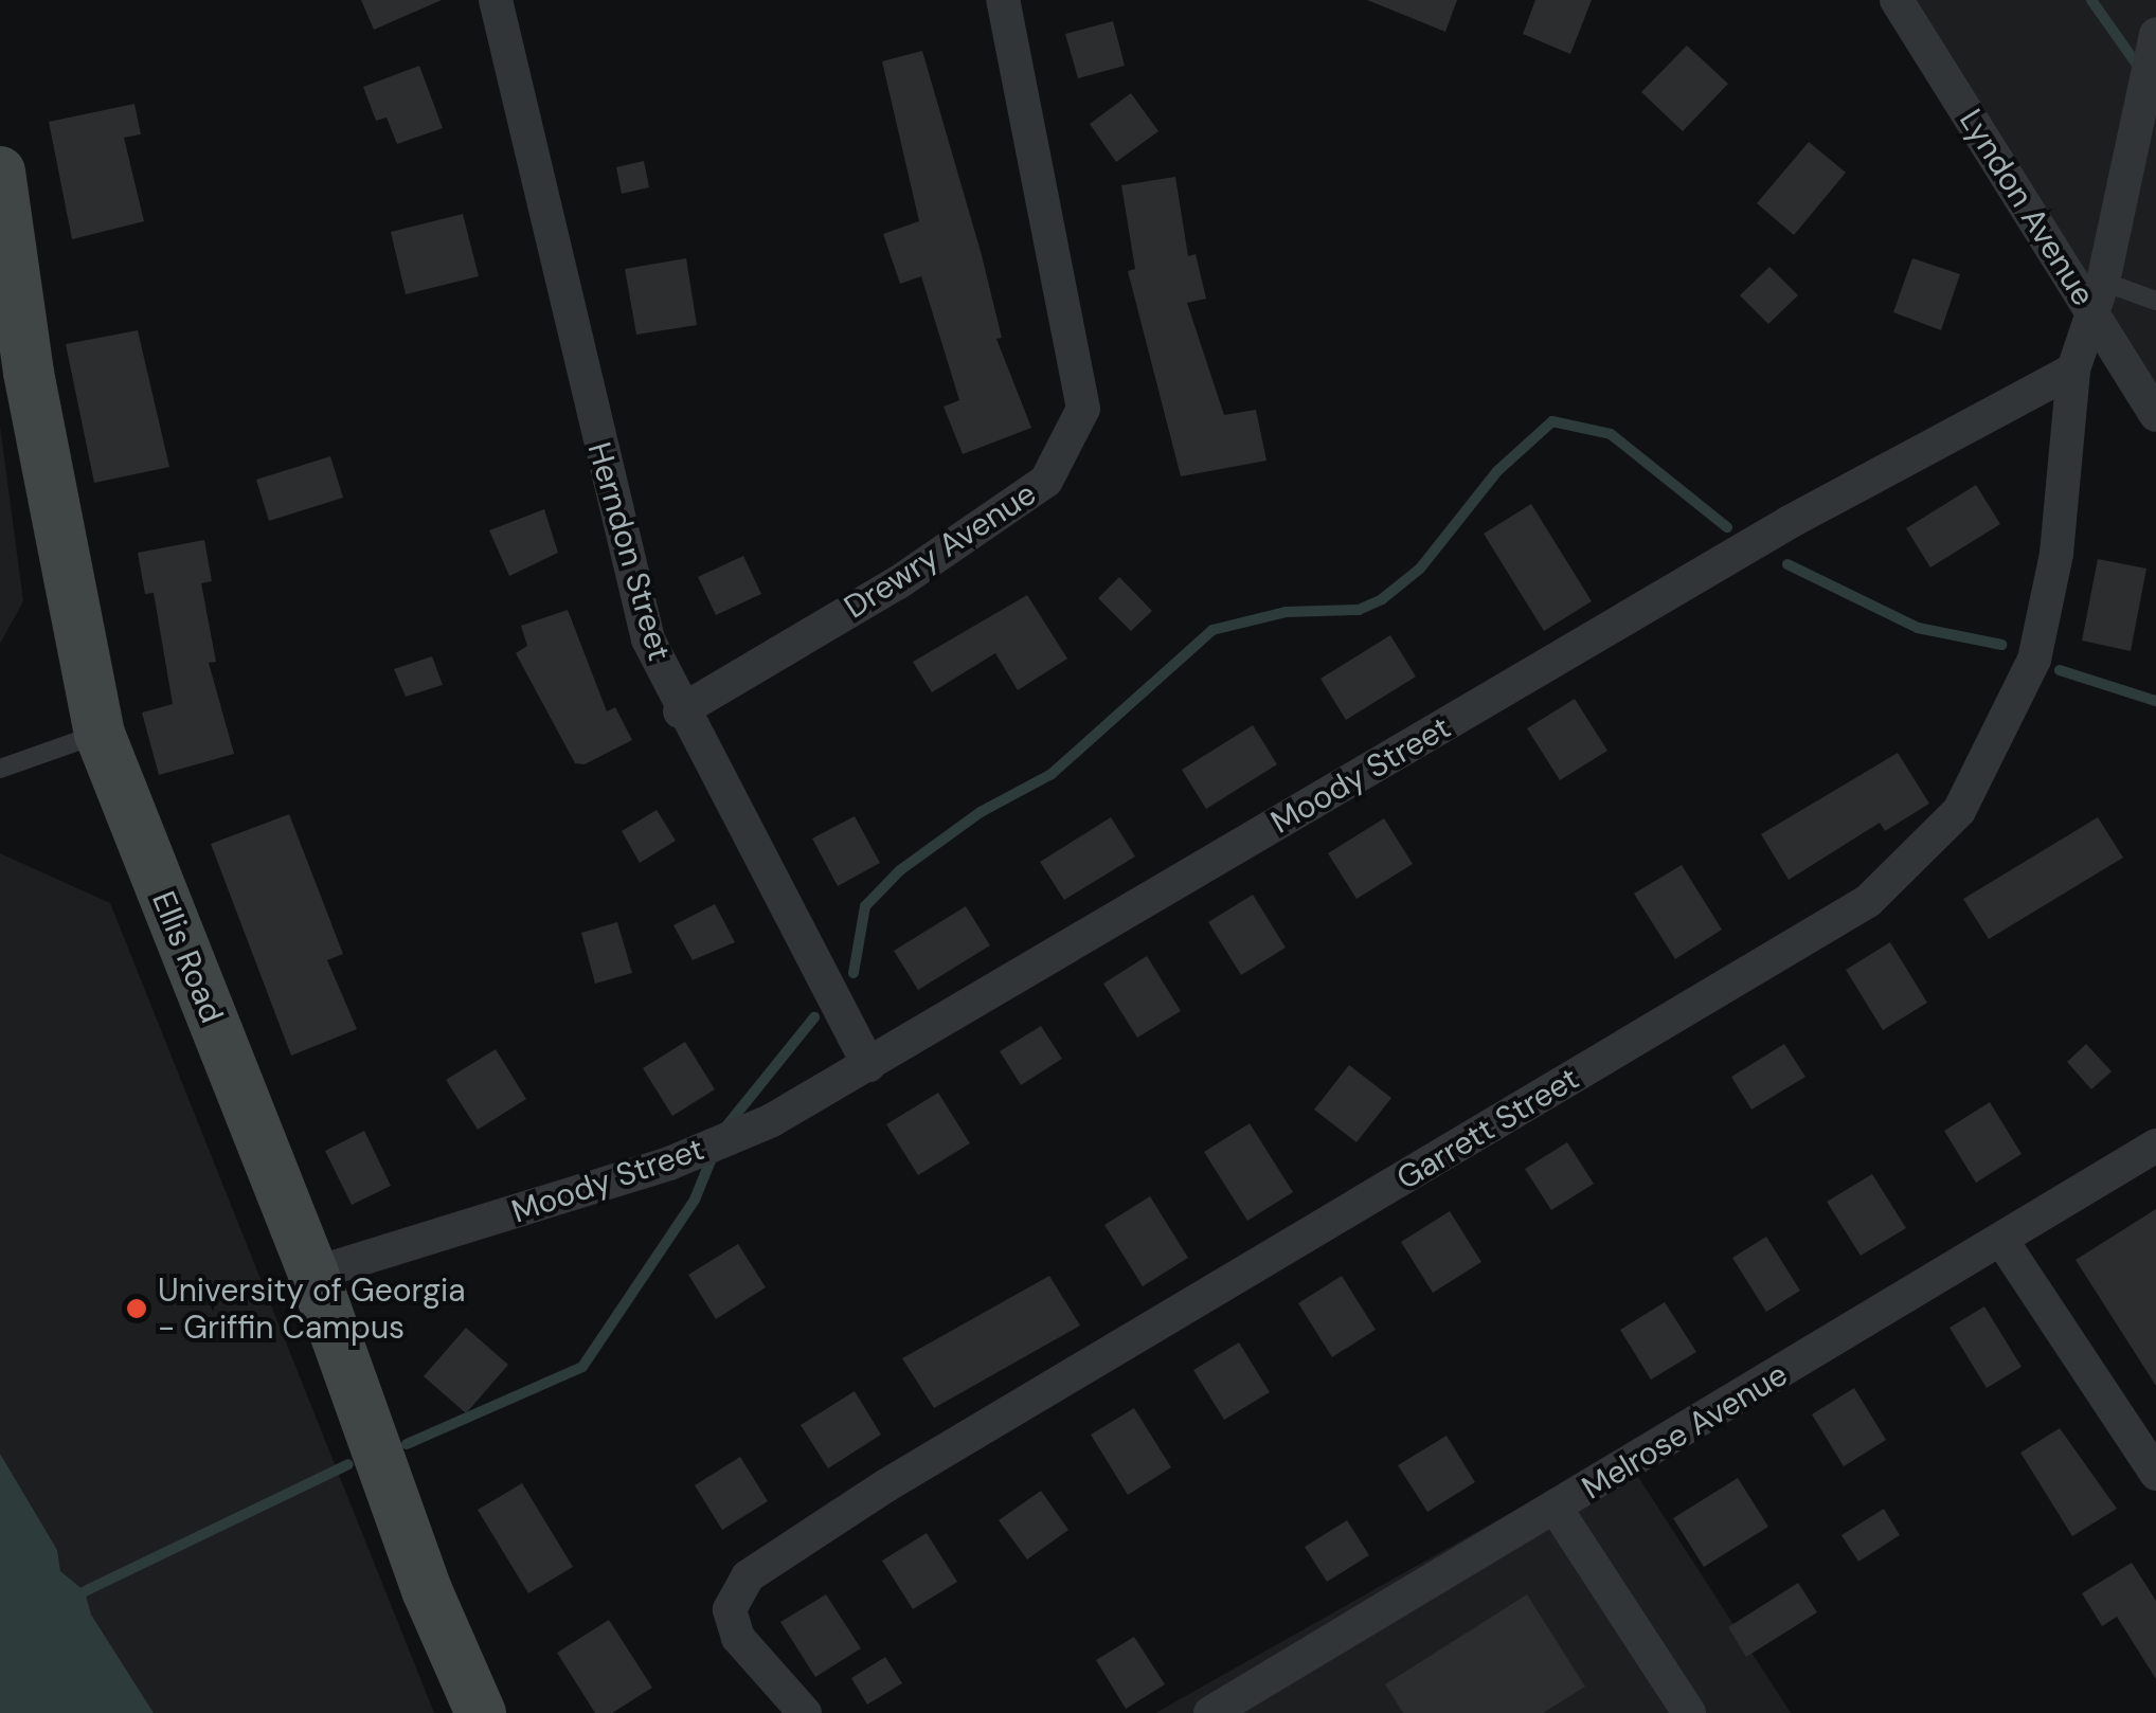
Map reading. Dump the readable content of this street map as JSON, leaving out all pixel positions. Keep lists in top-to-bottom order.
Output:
{
  "streets": {
    "street": [
      "Lyndon Avenue",
      "Drewry Avenue",
      "Herndon Street",
      "Moody Street",
      "Ellis Road",
      "Garrett Street",
      "Melrose Avenue"
    ]
  },
  "crossings": [
    ["Drewry Avenue", "Herndon Street"],
    ["Herndon Street", "Moody Street"],
    ["Moody Street", "Ellis Road"],
    ["Moody Street", "Garrett Street"]
  ],
  "places": ["University of Georgia - Griffin Campus"]
}
